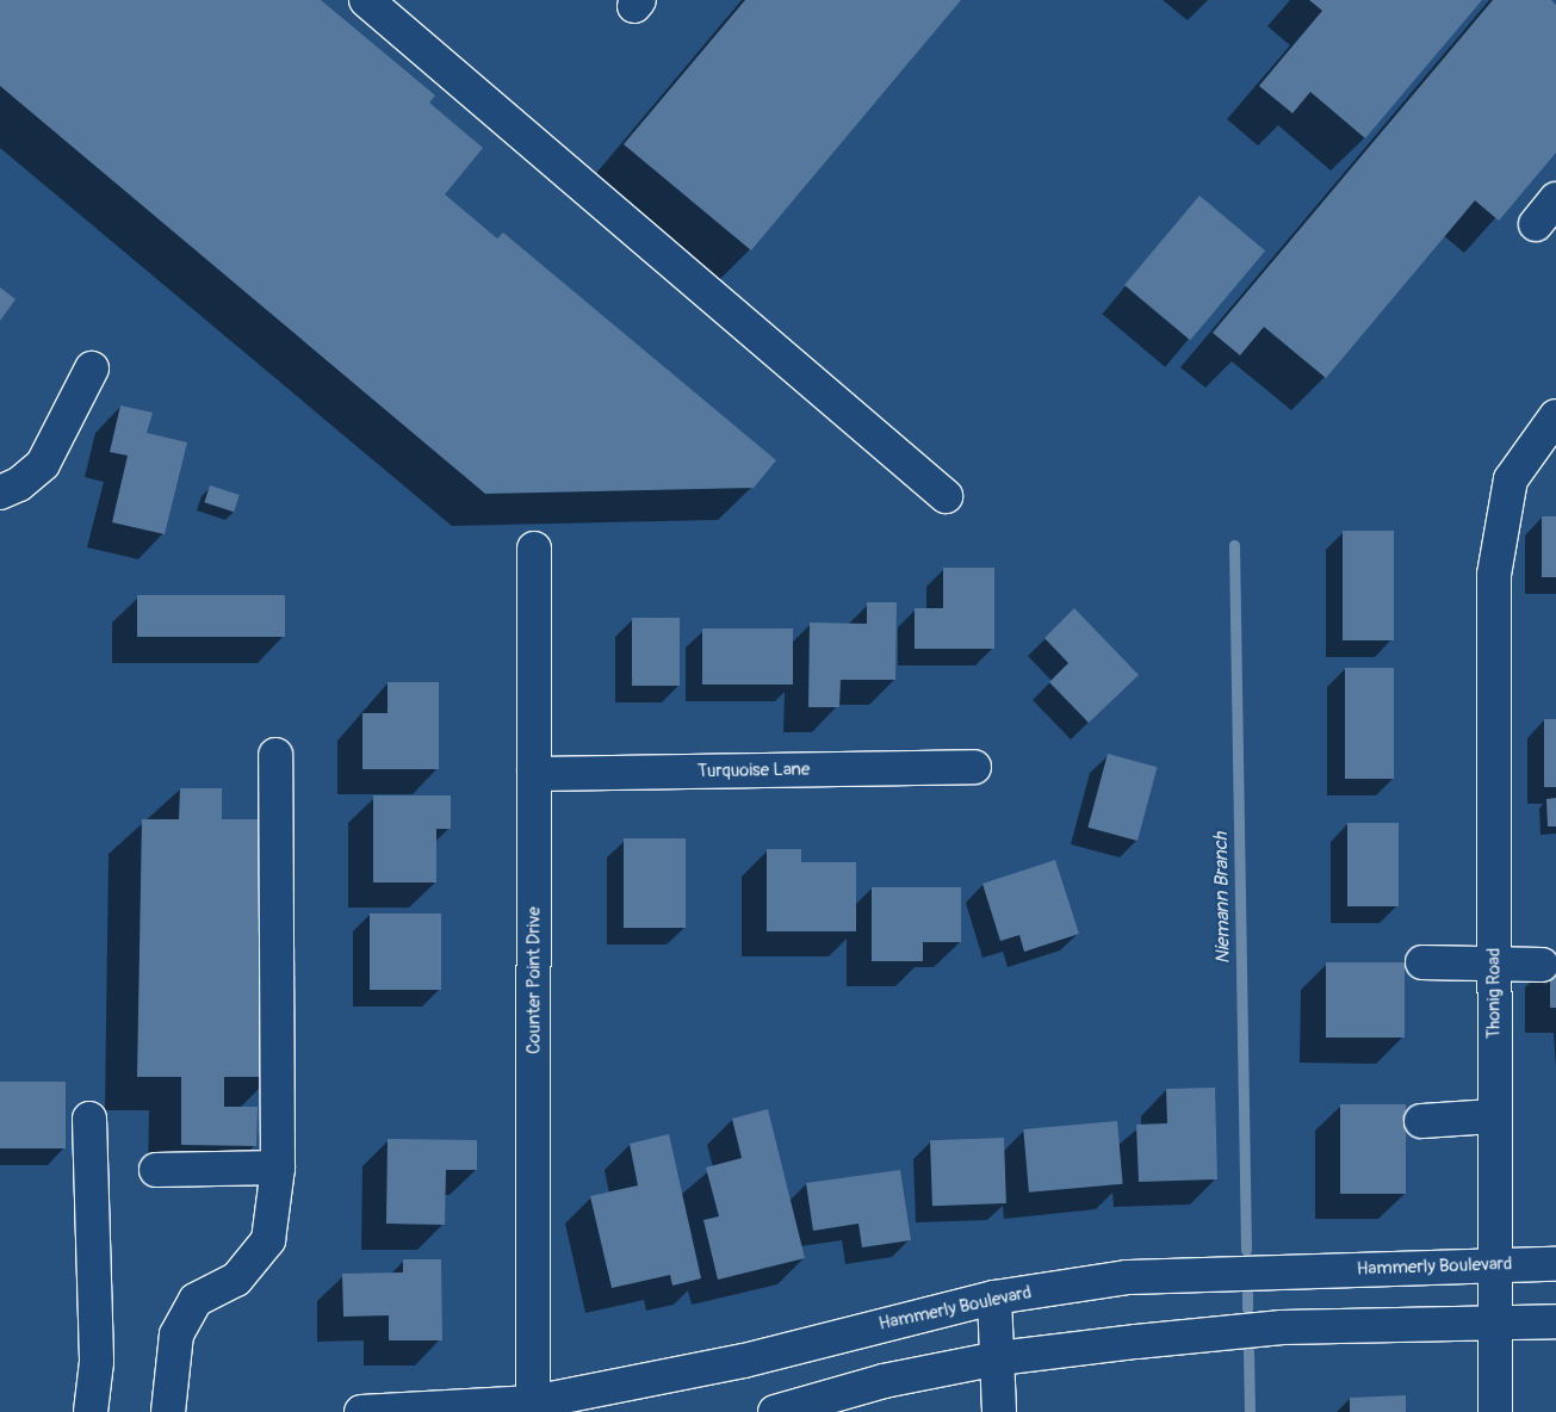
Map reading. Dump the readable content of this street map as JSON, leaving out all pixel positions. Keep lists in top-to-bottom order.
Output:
{
  "streets": {
    "street": [
      "Turquoise Lane",
      "Counter Point Drive",
      "Thonig Road",
      "Hammerly Boulevard"
    ]
  },
  "crossings": [
    ["Turquoise Lane", "Counter Point Drive"],
    ["Counter Point Drive", "Hammerly Boulevard"],
    ["Thonig Road", "Hammerly Boulevard"]
  ],
  "water": ["Niemann Branch"]
}
